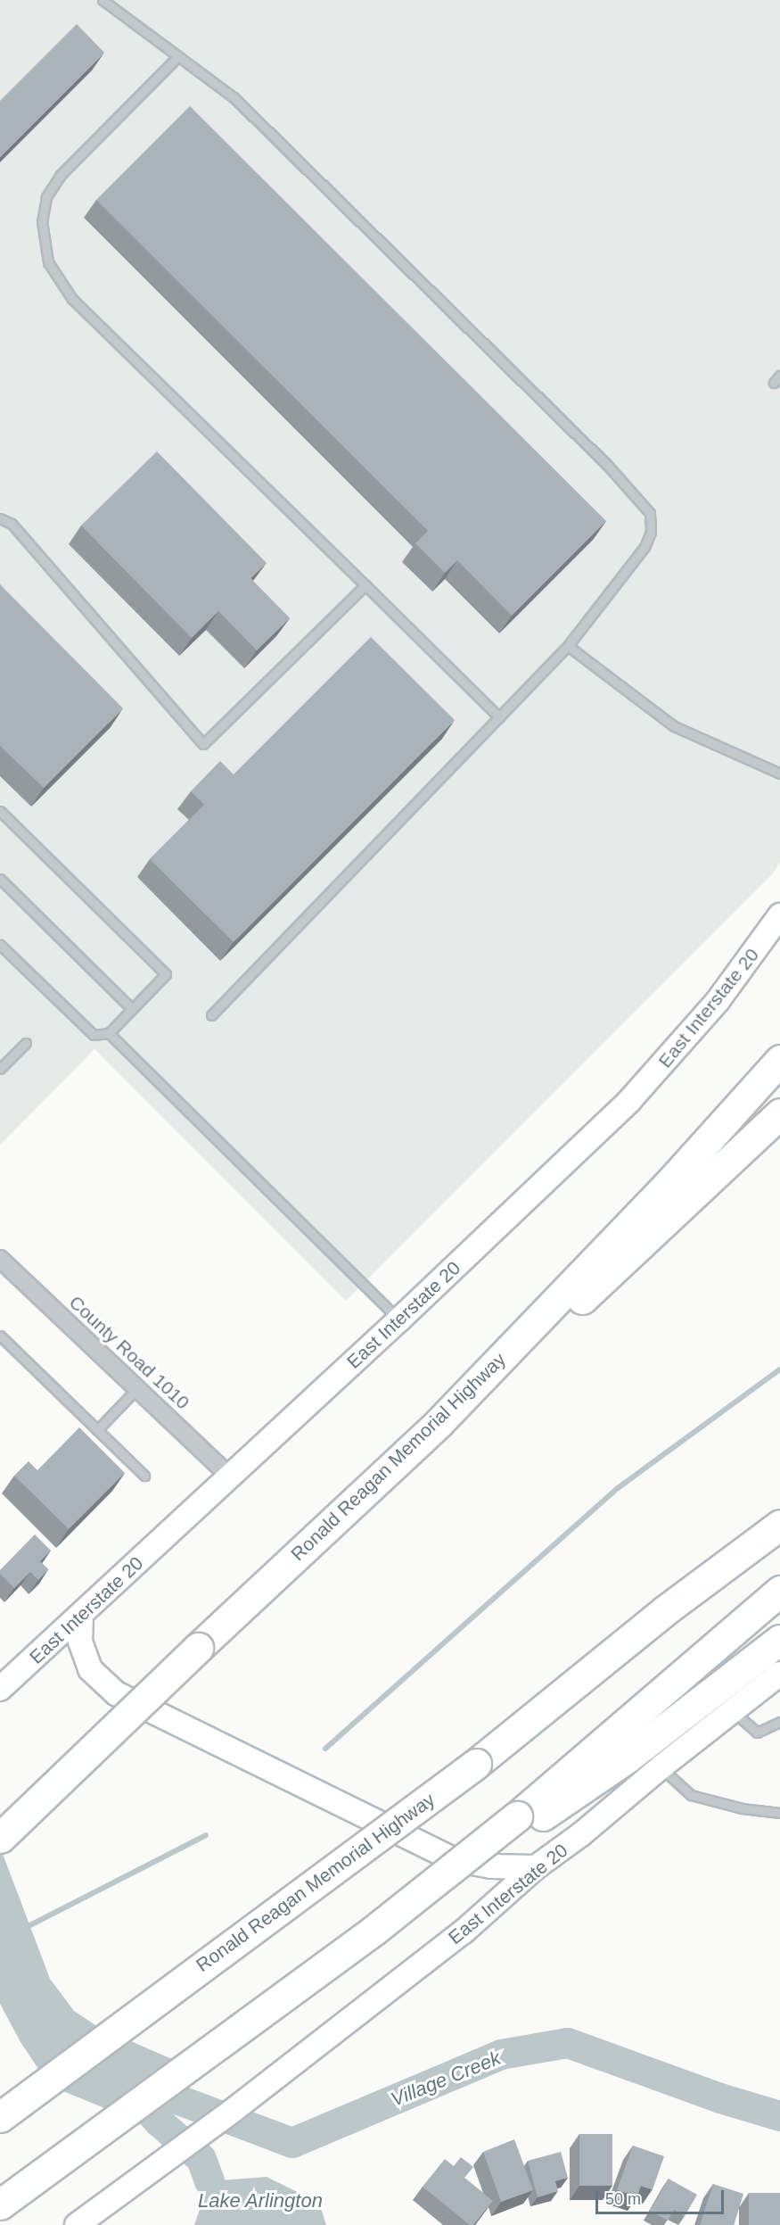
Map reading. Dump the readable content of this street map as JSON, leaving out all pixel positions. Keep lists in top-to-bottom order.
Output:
{
  "streets": {
    "highway": ["Ronald Reagan Memorial Highway"],
    "main road": ["East Interstate 20"],
    "street": ["County Road 1010"]
  },
  "crossings": [
    ["East Interstate 20", "County Road 1010"]
  ],
  "water": ["Village Creek", "Lake Arlington"],
  "scale_bar": "50 m"
}
